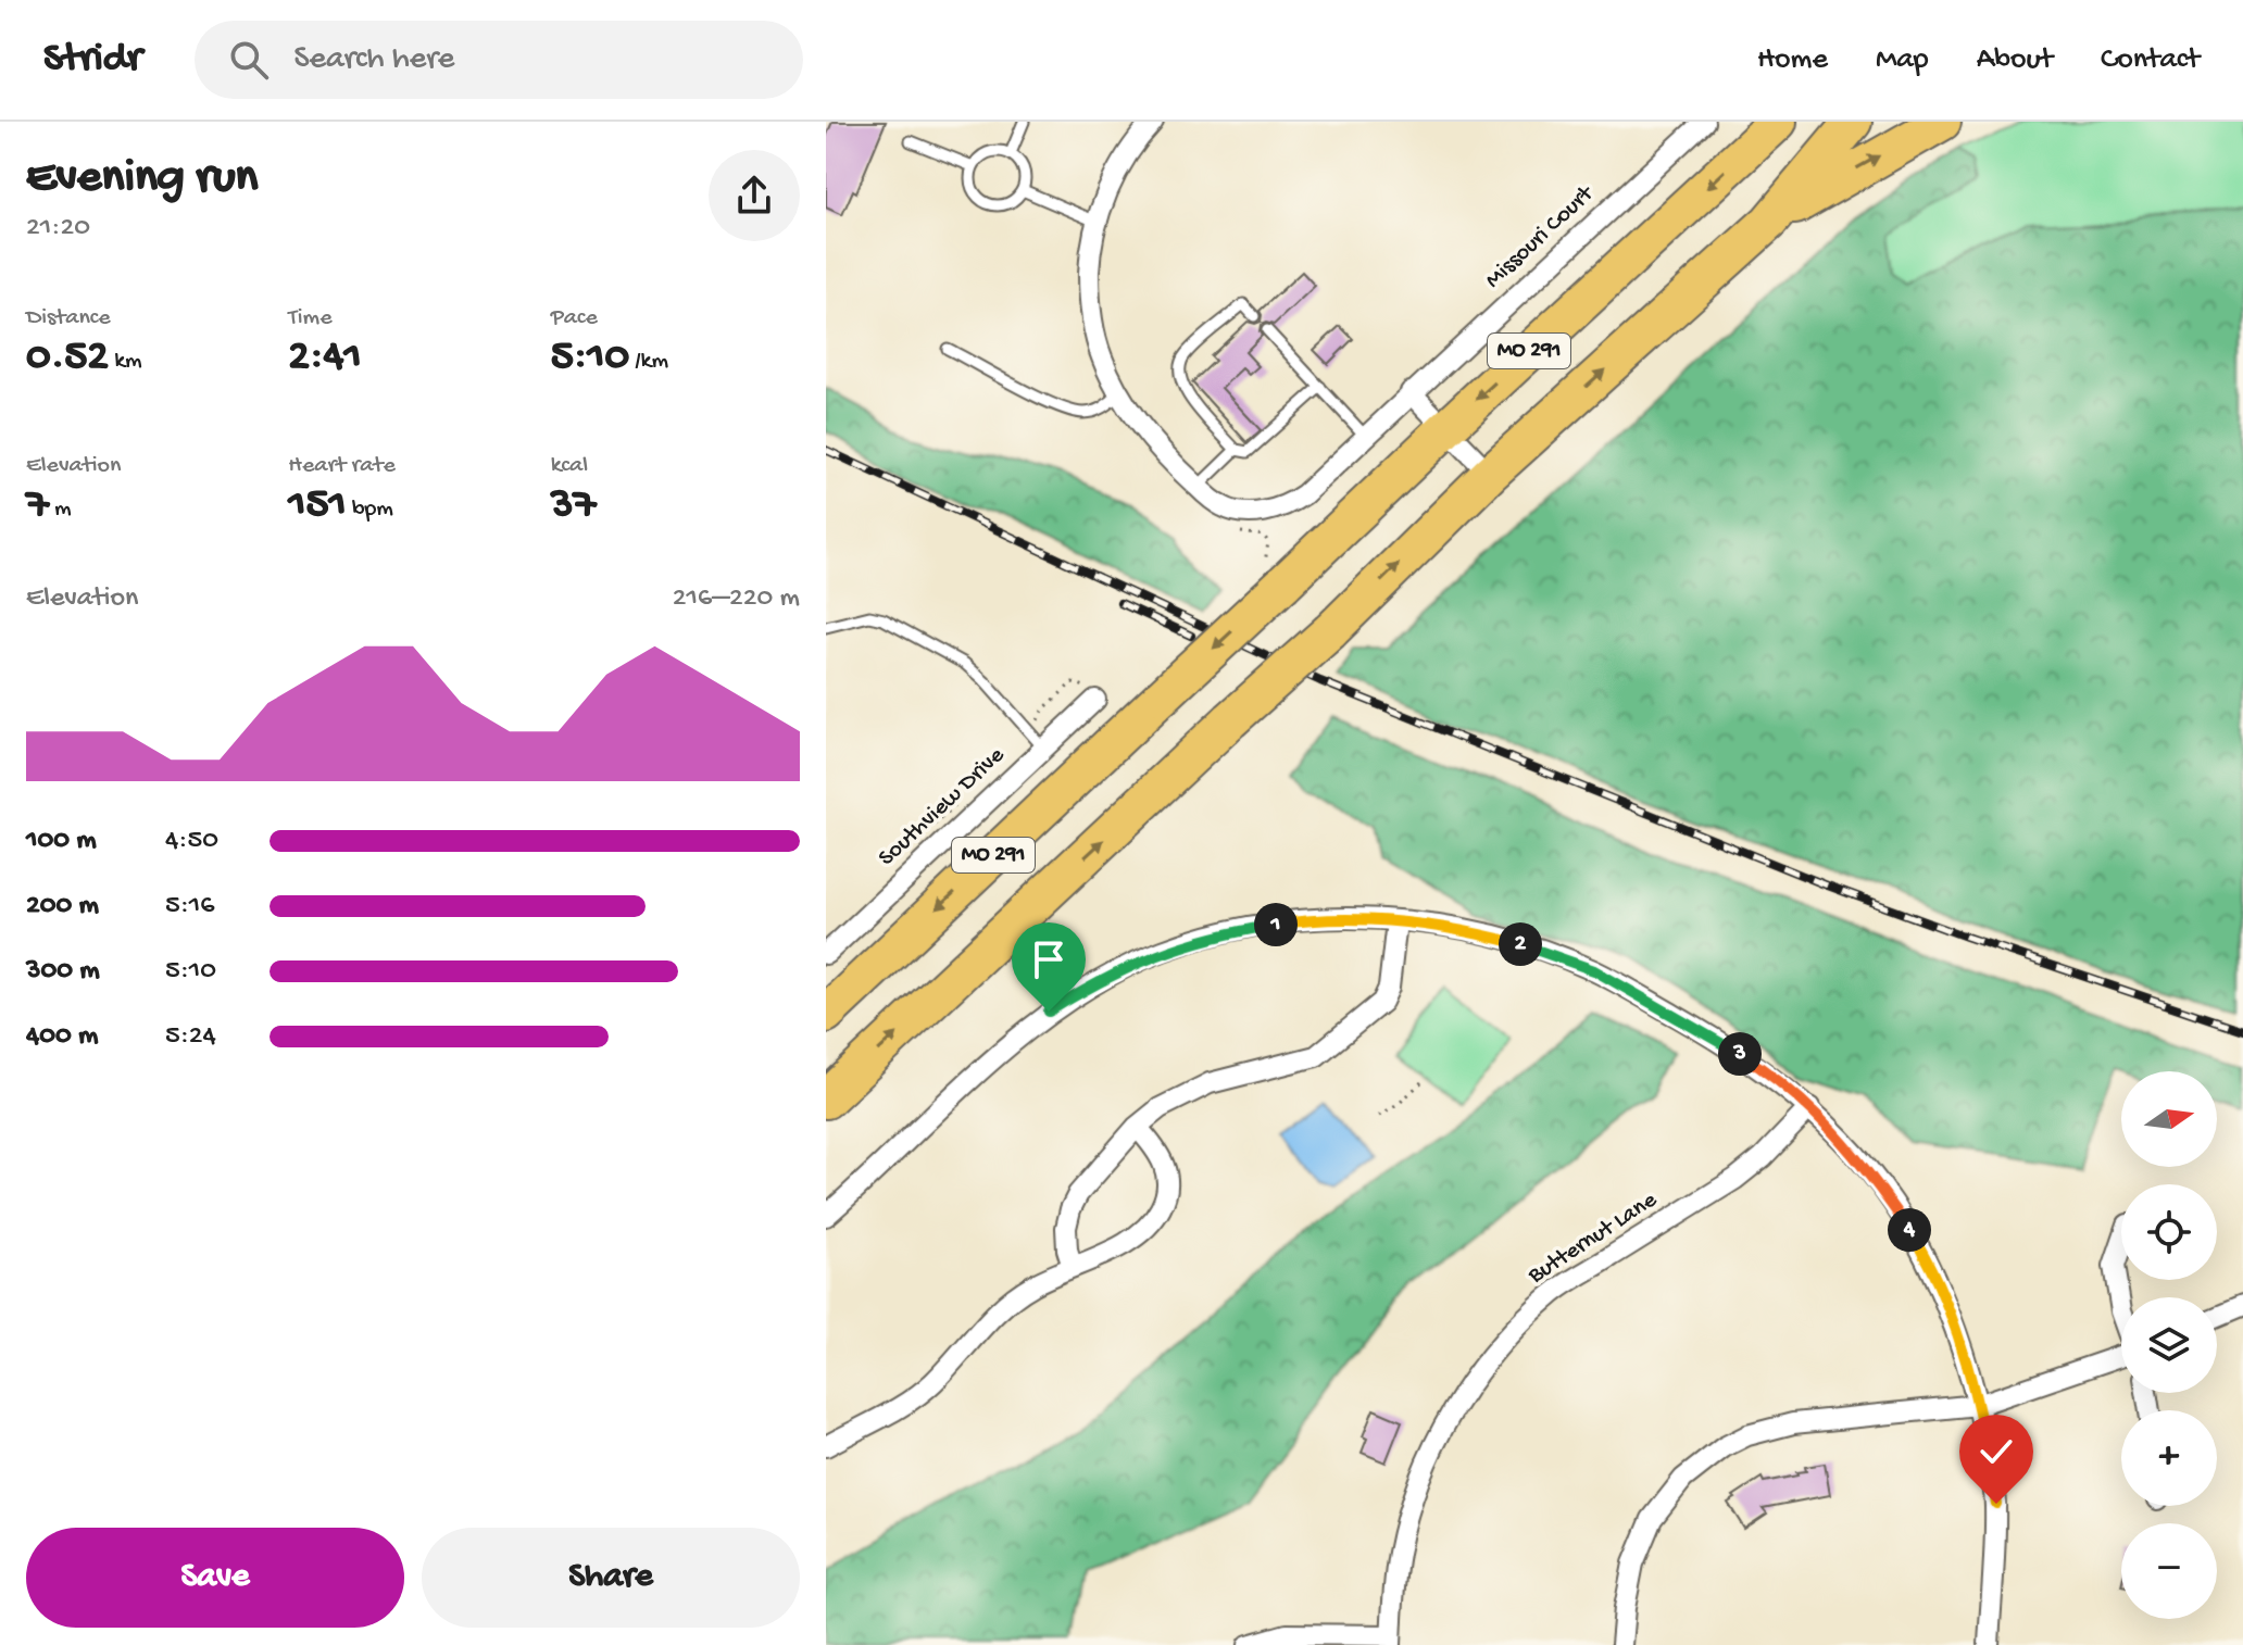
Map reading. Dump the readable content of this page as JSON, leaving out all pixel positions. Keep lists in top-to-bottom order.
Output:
{
  "streets": {
    "highway": ["MO 291"],
    "street": ["Missouri Court", "Southview Drive", "Butternut Lane"]
  },
  "north": "right",
  "page": {
    "header": "Stridr",
    "search": "Search here",
    "nav": [
      "Home",
      "Map",
      "About",
      "Contact"
    ],
    "heading": ["Evening run", "21:20"],
    "stats": [
      ["Distance", "0.52 km"],
      ["Time", "2:41"],
      ["Pace", "5:10 /km"],
      ["Elevation", "7 m"],
      ["Heart rate", "151 bpm"],
      ["kcal", "37"]
    ],
    "chart": ["Elevation", "216–220 m"],
    "list": [
      {
        "name": "100 m",
        "note": "4:50"
      },
      {
        "name": "200 m",
        "note": "5:16"
      },
      {
        "name": "300 m",
        "note": "5:10"
      },
      {
        "name": "400 m",
        "note": "5:24"
      }
    ],
    "pins": [
      "1",
      "2",
      "3",
      "4"
    ],
    "map_buttons": ["+", "−"],
    "buttons": ["Save", "Share"]
  }
}
